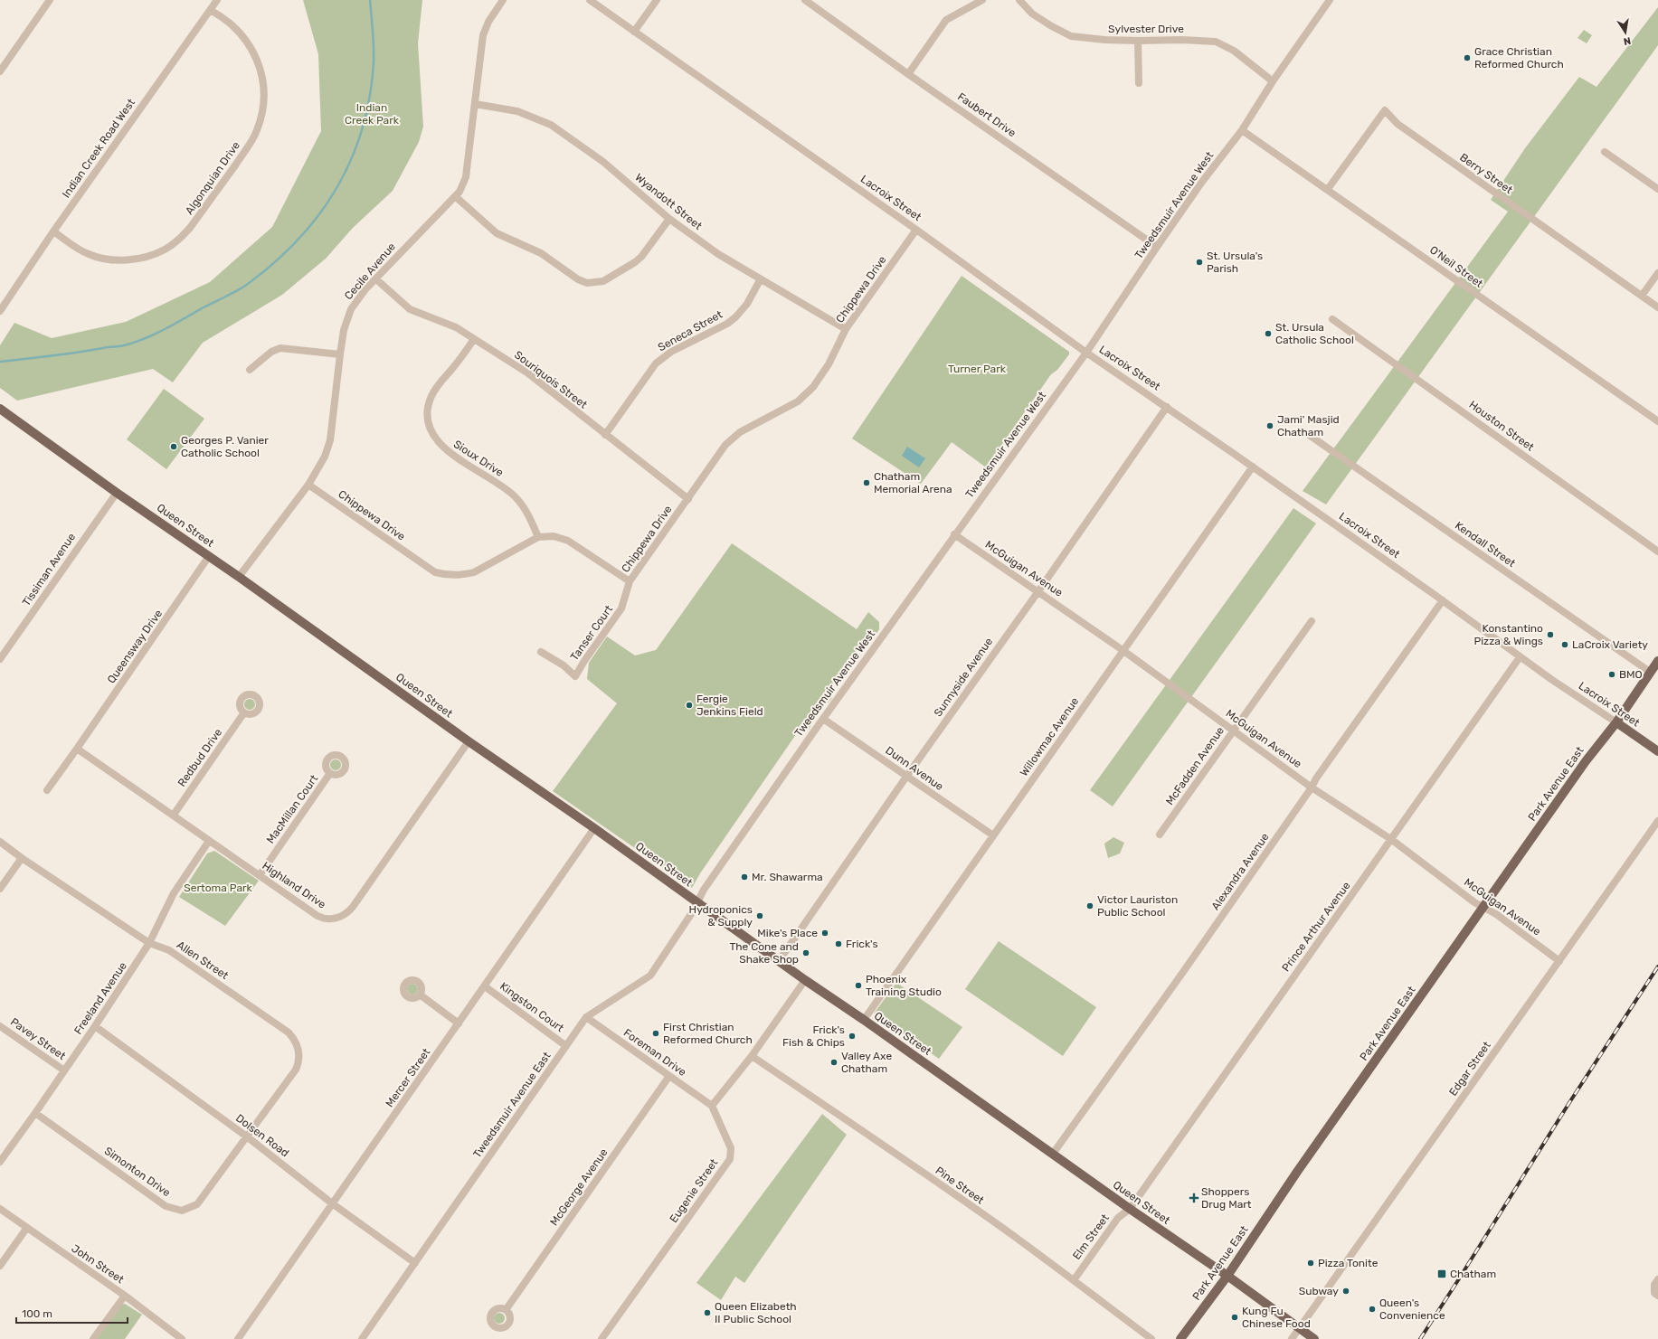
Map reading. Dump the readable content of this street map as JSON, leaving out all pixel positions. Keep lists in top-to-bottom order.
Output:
{
  "streets": {
    "main road": ["Lacroix Street", "Queen Street", "Park Avenue East"],
    "street": [
      "Sylvester Drive",
      "Faubert Drive",
      "Indian Creek Road West",
      "Berry Street",
      "Algonquian Drive",
      "Wyandott Street",
      "Tweedsmuir Avenue West",
      "O'Neil Street",
      "Cecile Avenue",
      "Chippewa Drive",
      "Seneca Street",
      "Souriquois Street",
      "Houston Street",
      "Sioux Drive",
      "Kendall Street",
      "McGuigan Avenue",
      "Tissiman Avenue",
      "Tanser Court",
      "Queensway Drive",
      "Sunnyside Avenue",
      "Willowmac Avenue",
      "Redbud Drive",
      "McFadden Avenue",
      "Dunn Avenue",
      "MacMillan Court",
      "Alexandra Avenue",
      "Highland Drive",
      "Prince Arthur Avenue",
      "Allen Street",
      "Freeland Avenue",
      "Kingston Court",
      "Pavey Street",
      "Foreman Drive",
      "Edgar Street",
      "Mercer Street",
      "Tweedsmuir Avenue East",
      "Dolsen Road",
      "Simonton Drive",
      "Pine Street",
      "McGeorge Avenue",
      "Eugenie Street",
      "Elm Street",
      "John Street"
    ]
  },
  "crossings": [
    ["Sylvester Drive", "Tweedsmuir Avenue West"],
    ["Faubert Drive", "Tweedsmuir Avenue West"],
    ["Indian Creek Road West", "Algonquian Drive"],
    ["Berry Street", "O'Neil Street"],
    ["Lacroix Street", "Tweedsmuir Avenue West"],
    ["Lacroix Street", "Chippewa Drive"],
    ["Lacroix Street", "Sunnyside Avenue"],
    ["Lacroix Street", "Willowmac Avenue"],
    ["Lacroix Street", "Park Avenue East"],
    ["Lacroix Street", "Alexandra Avenue"],
    ["Lacroix Street", "Prince Arthur Avenue"],
    ["Wyandott Street", "Cecile Avenue"],
    ["Wyandott Street", "Chippewa Drive"],
    ["Wyandott Street", "Seneca Street"],
    ["Tweedsmuir Avenue West", "O'Neil Street"],
    ["Tweedsmuir Avenue West", "Queen Street"],
    ["Tweedsmuir Avenue West", "McGuigan Avenue"],
    ["Tweedsmuir Avenue West", "Dunn Avenue"],
    ["Tweedsmuir Avenue West", "Tweedsmuir Avenue East"],
    ["Cecile Avenue", "Chippewa Drive"],
    ["Cecile Avenue", "Souriquois Street"],
    ["Cecile Avenue", "Queen Street"],
    ["Chippewa Drive", "Souriquois Street"],
    ["Chippewa Drive", "Sioux Drive"],
    ["Chippewa Drive", "Tanser Court"],
    ["Seneca Street", "Souriquois Street"],
    ["Souriquois Street", "Sioux Drive"],
    ["Queen Street", "Tissiman Avenue"],
    ["Queen Street", "Queensway Drive"],
    ["Queen Street", "Sunnyside Avenue"],
    ["Queen Street", "Willowmac Avenue"],
    ["Queen Street", "Park Avenue East"],
    ["Queen Street", "Alexandra Avenue"],
    ["Queen Street", "Highland Drive"],
    ["Queen Street", "Prince Arthur Avenue"],
    ["Queen Street", "Edgar Street"],
    ["Queen Street", "Mercer Street"],
    ["Queen Street", "Tweedsmuir Avenue East"],
    ["Queen Street", "Elm Street"],
    ["Kendall Street", "Park Avenue East"],
    ["McGuigan Avenue", "Sunnyside Avenue"],
    ["McGuigan Avenue", "Willowmac Avenue"],
    ["McGuigan Avenue", "McFadden Avenue"],
    ["McGuigan Avenue", "Park Avenue East"],
    ["McGuigan Avenue", "Alexandra Avenue"],
    ["McGuigan Avenue", "Prince Arthur Avenue"],
    ["McGuigan Avenue", "Edgar Street"],
    ["Queensway Drive", "Highland Drive"],
    ["Sunnyside Avenue", "Dunn Avenue"],
    ["Willowmac Avenue", "Dunn Avenue"],
    ["Redbud Drive", "Highland Drive"],
    ["MacMillan Court", "Highland Drive"],
    ["Highland Drive", "Freeland Avenue"],
    ["Prince Arthur Avenue", "Elm Street"],
    ["Allen Street", "Freeland Avenue"],
    ["Allen Street", "Dolsen Road"],
    ["Allen Street", "Simonton Drive"],
    ["Freeland Avenue", "Pavey Street"],
    ["Freeland Avenue", "Dolsen Road"],
    ["Freeland Avenue", "Simonton Drive"],
    ["Kingston Court", "Mercer Street"],
    ["Kingston Court", "Tweedsmuir Avenue East"],
    ["Foreman Drive", "Tweedsmuir Avenue East"],
    ["Foreman Drive", "McGeorge Avenue"],
    ["Foreman Drive", "Eugenie Street"],
    ["Mercer Street", "Dolsen Road"],
    ["Tweedsmuir Avenue East", "Dolsen Road"],
    ["Dolsen Road", "Simonton Drive"],
    ["Pine Street", "Elm Street"]
  ],
  "parks": ["Indian Creek Park", "Turner Park", "Sertoma Park"],
  "places": {
    "other": [
      "Grace Christian Reformed Church",
      "St. Ursula's Parish",
      "St. Ursula Catholic School",
      "Jami' Masjid Chatham",
      "Georges P. Vanier Catholic School",
      "Chatham Memorial Arena",
      "Konstantino Pizza & Wings",
      "LaCroix Variety",
      "BMO",
      "Fergie Jenkins Field",
      "Mr. Shawarma",
      "Victor Lauriston Public School",
      "Hydroponics & Supply",
      "Mike's Place",
      "Frick's",
      "The Cone and Shake Shop",
      "Phoenix Training Studio",
      "First Christian Reformed Church",
      "Frick's Fish & Chips",
      "Valley Axe Chatham",
      "Pizza Tonite",
      "Subway",
      "Queen's Convenience",
      "Queen Elizabeth II Public School",
      "Kung Fu Chinese Food"
    ],
    "health": ["Shoppers Drug Mart"],
    "transit": ["Chatham"]
  },
  "scale_bar": "100 m",
  "north": "bottom"
}
